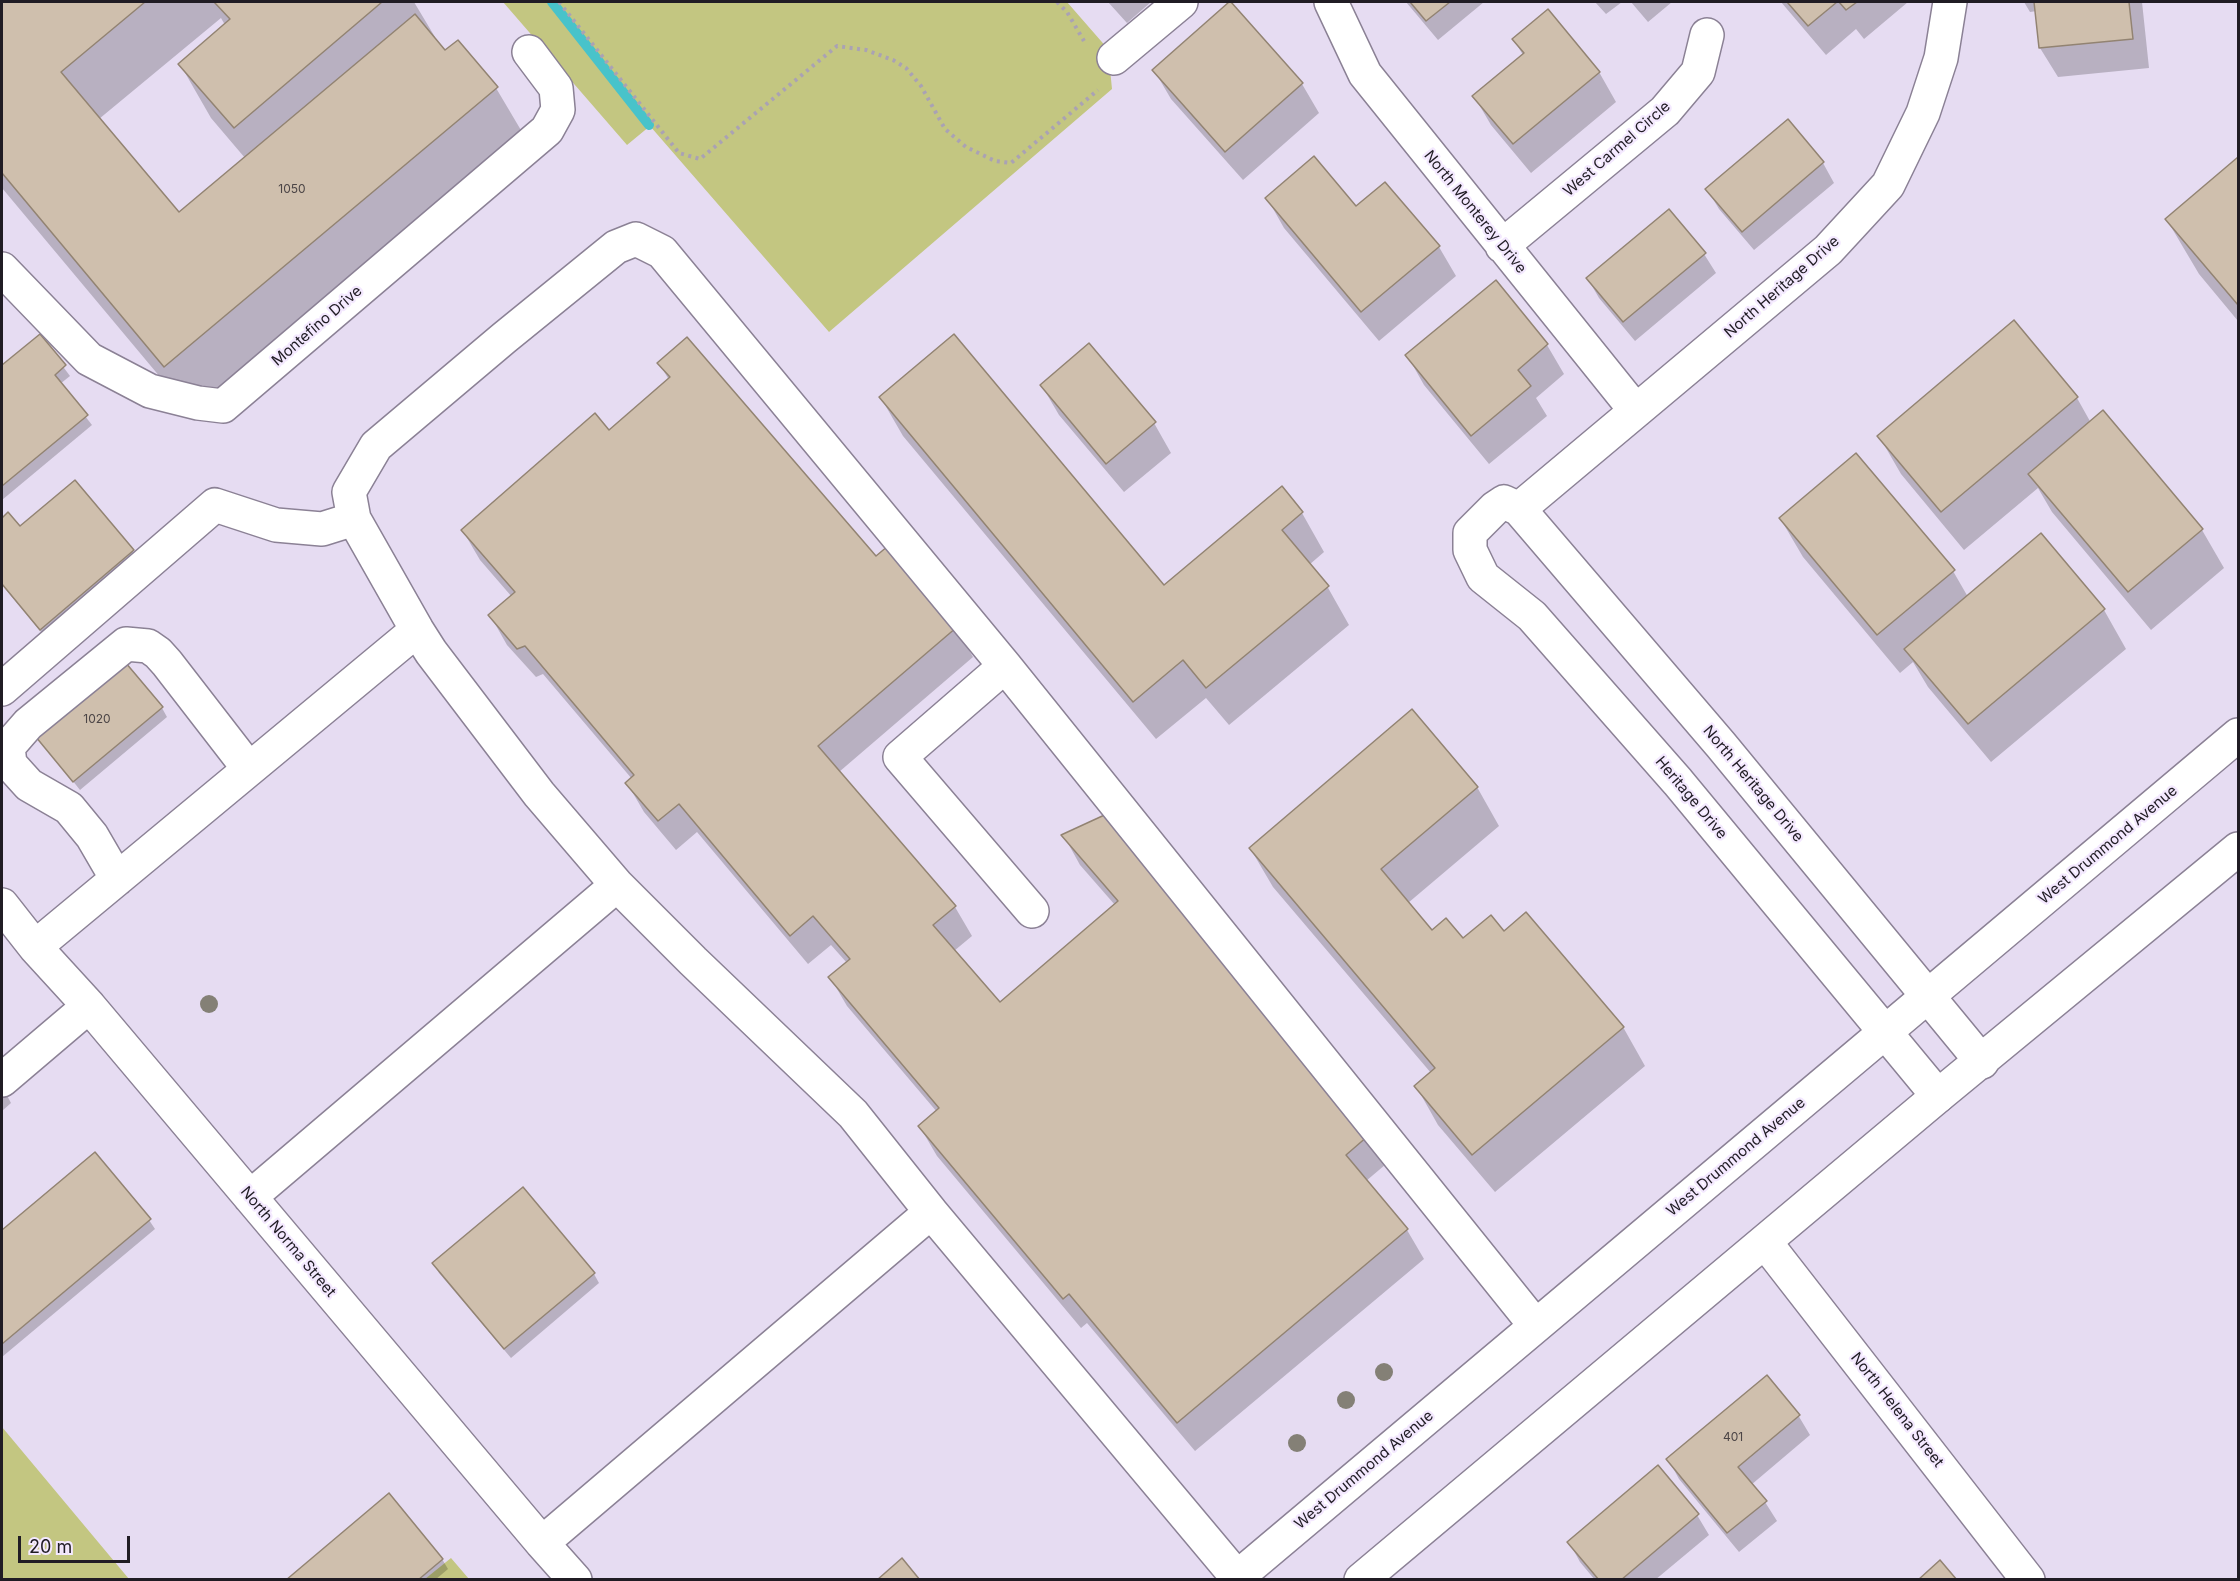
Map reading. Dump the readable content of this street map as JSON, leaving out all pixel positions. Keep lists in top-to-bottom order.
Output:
{
  "streets": {
    "street": [
      "West Carmel Circle",
      "North Monterey Drive",
      "North Heritage Drive",
      "Montefino Drive",
      "Heritage Drive",
      "West Drummond Avenue",
      "North Norma Street",
      "North Helena Street"
    ]
  },
  "crossings": [
    ["West Carmel Circle", "North Monterey Drive"],
    ["North Monterey Drive", "North Heritage Drive"],
    ["North Heritage Drive", "Heritage Drive"],
    ["North Heritage Drive", "West Drummond Avenue"],
    ["Heritage Drive", "West Drummond Avenue"]
  ],
  "house_numbers": ["1050", "1020", "401"],
  "scale_bar": "20 m"
}
